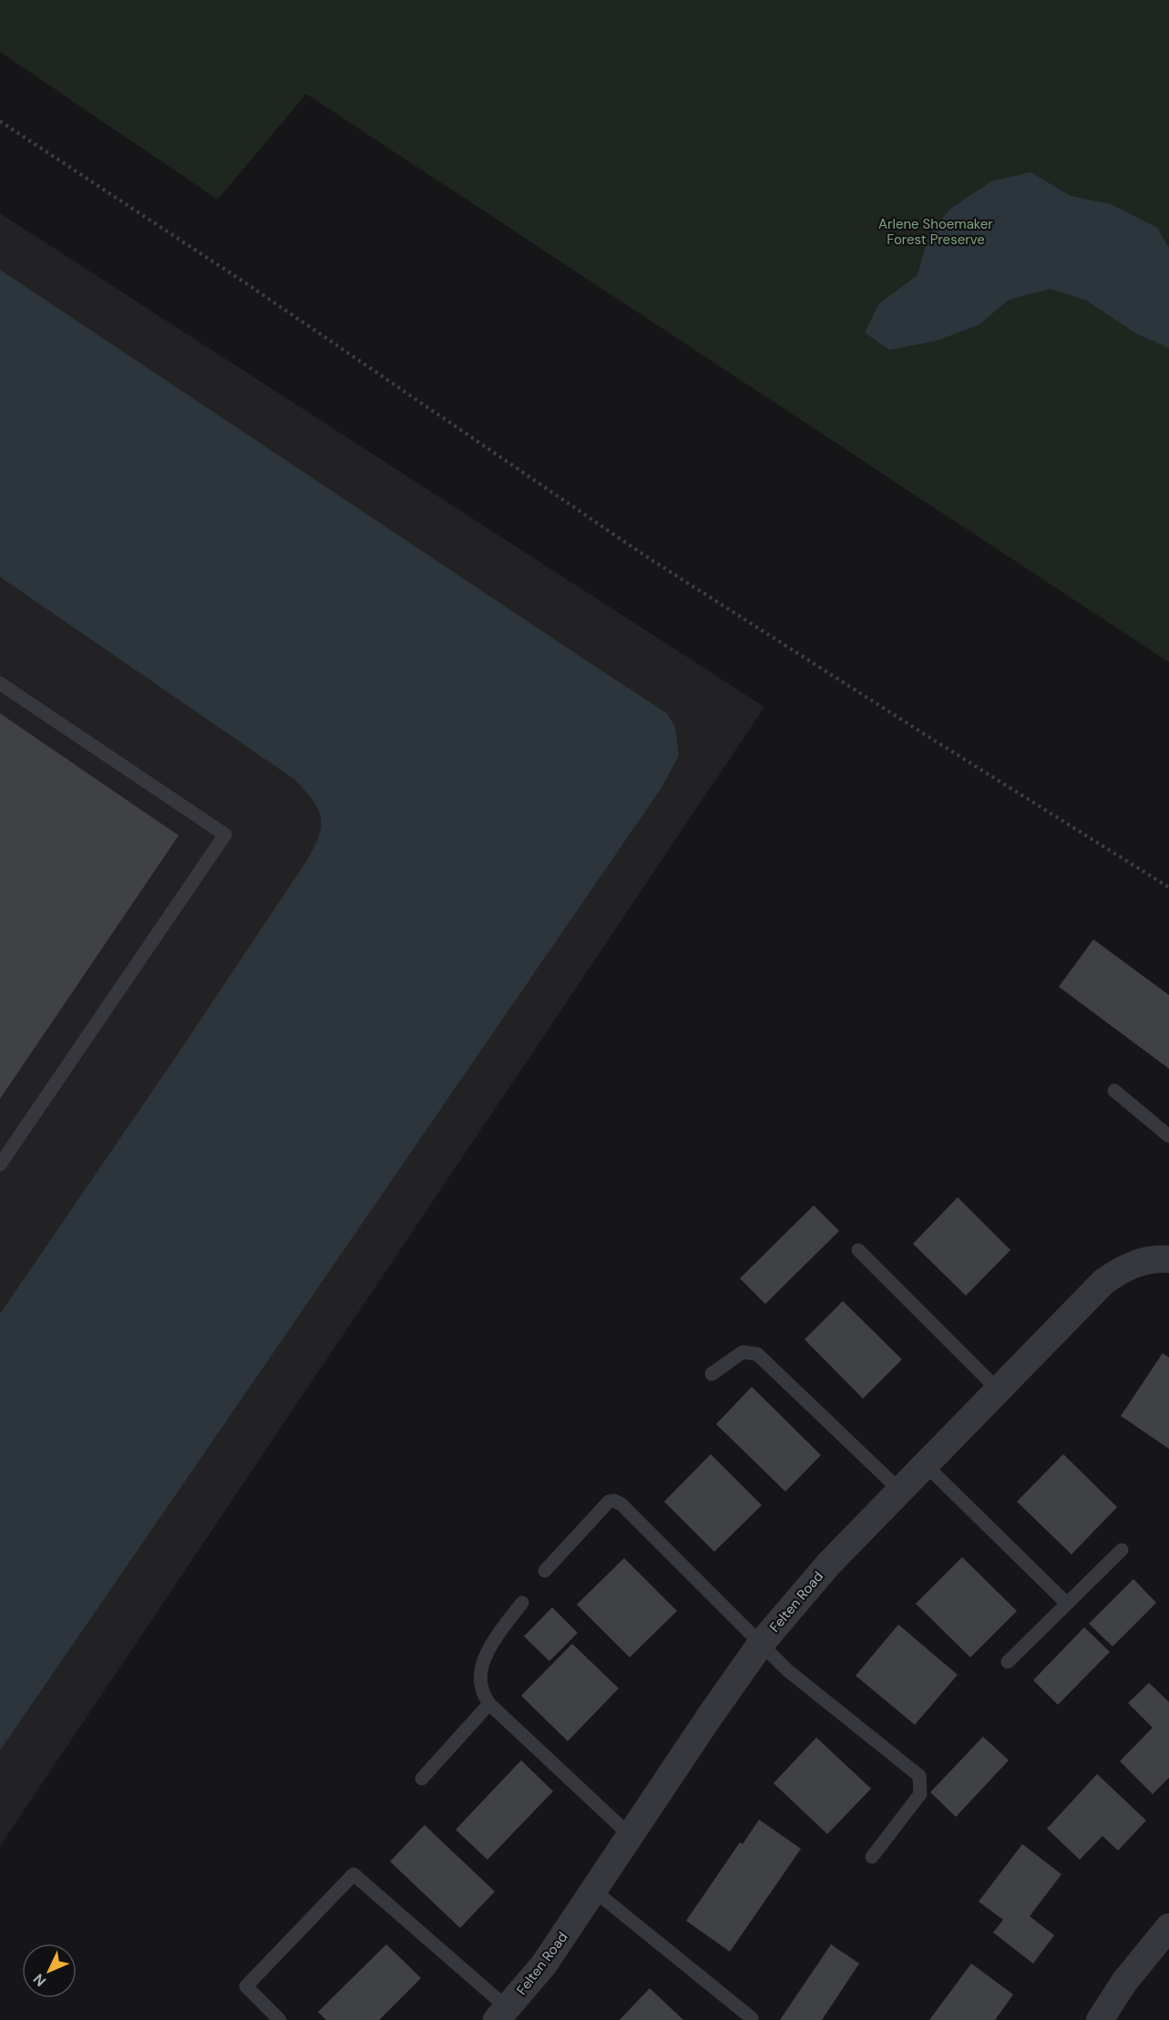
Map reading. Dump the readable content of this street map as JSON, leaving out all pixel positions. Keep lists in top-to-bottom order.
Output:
{
  "streets": {
    "street": ["Felten Road"]
  },
  "parks": ["Arlene Shoemaker Forest Preserve"],
  "north": "bottom left"
}
